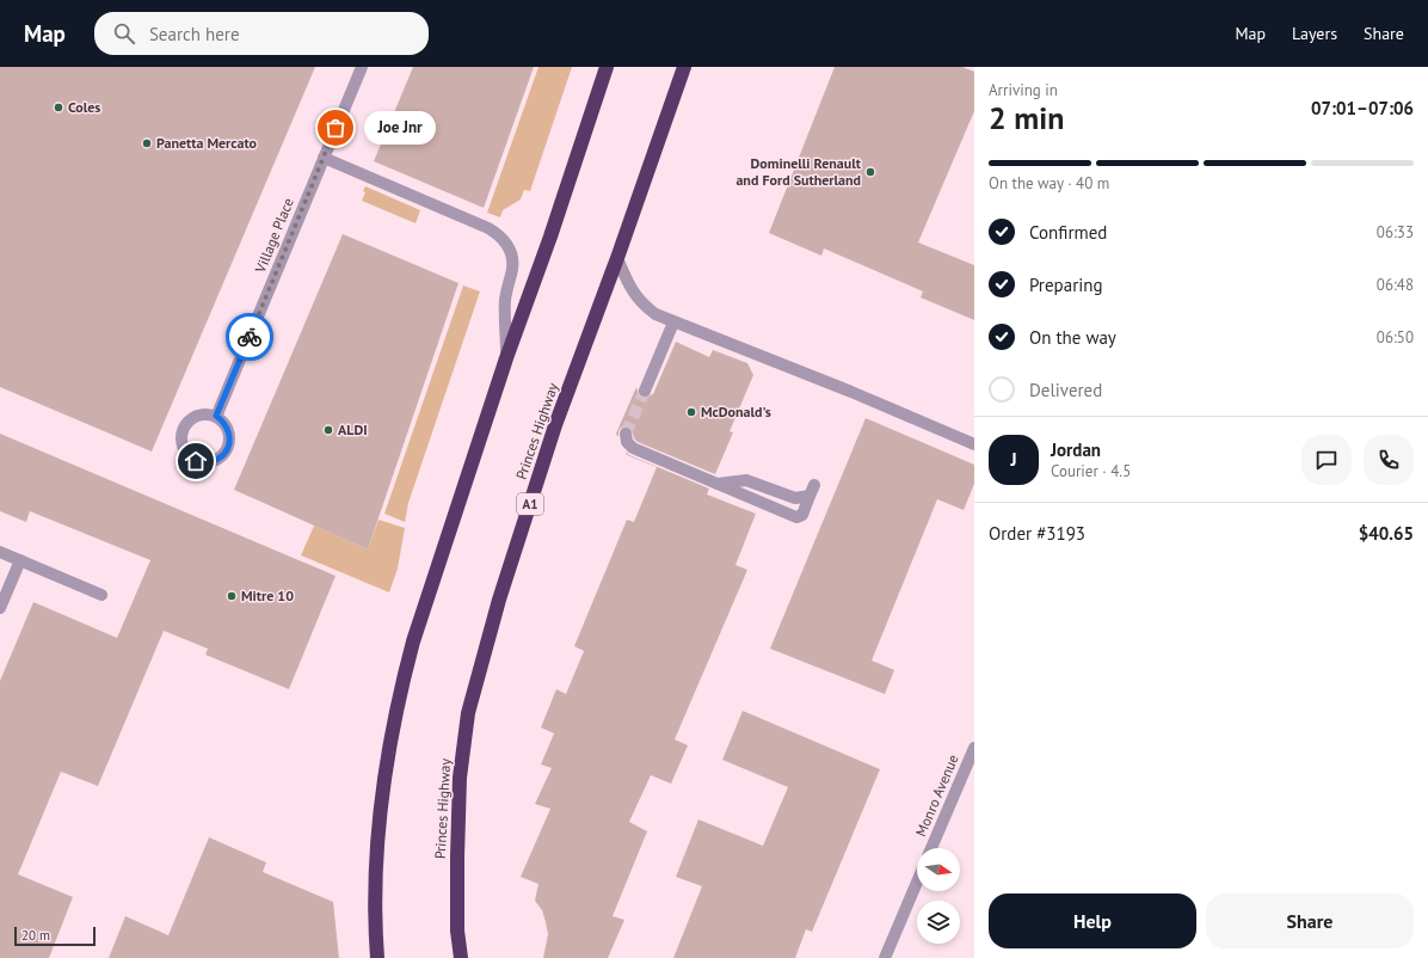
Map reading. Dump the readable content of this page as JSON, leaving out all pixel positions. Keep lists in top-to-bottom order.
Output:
{
  "streets": {
    "highway": ["Princes Highway", "A1"],
    "street": ["Village Place", "Monro Avenue"]
  },
  "places": [
    "Coles",
    "Joe Jnr",
    "Panetta Mercato",
    "Dominelli Renault and Ford Sutherland",
    "McDonald's",
    "ALDI",
    "Mitre 10"
  ],
  "scale_bar": "20 m",
  "north": "right",
  "page": {
    "header": "Map",
    "search": "Search here",
    "nav": ["Map", "Layers", "Share"],
    "heading": ["2 min", "Arriving in", "07:01–07:06"],
    "panel": [
      "Jordan",
      "Courier · 4.5",
      "Order #3193",
      "$40.65"
    ],
    "bubble": "Joe Jnr",
    "bar": "On the way · 40 m",
    "list": [
      ["Confirmed", "06:33"],
      ["Preparing", "06:48"],
      ["On the way", "06:50"],
      "Delivered"
    ],
    "round": "J",
    "buttons": ["Help", "Share"],
    "scale": "20 m"
  }
}
